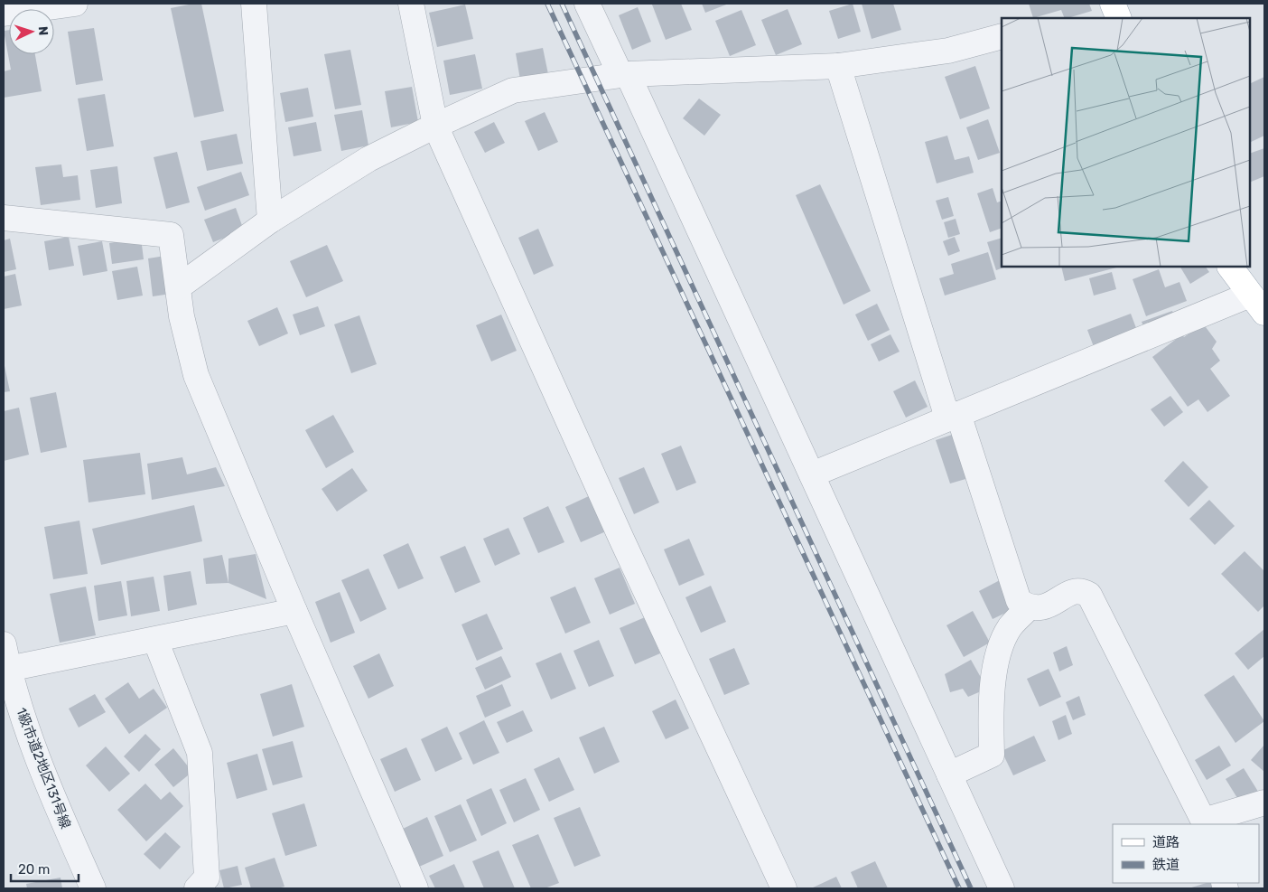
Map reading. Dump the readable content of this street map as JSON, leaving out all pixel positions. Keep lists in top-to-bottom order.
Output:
{
  "streets": {
    "street": ["1級市道2地区131号線"]
  },
  "legend": ["道路", "鉄道"],
  "scale_bar": "20 m",
  "north": "right"
}
